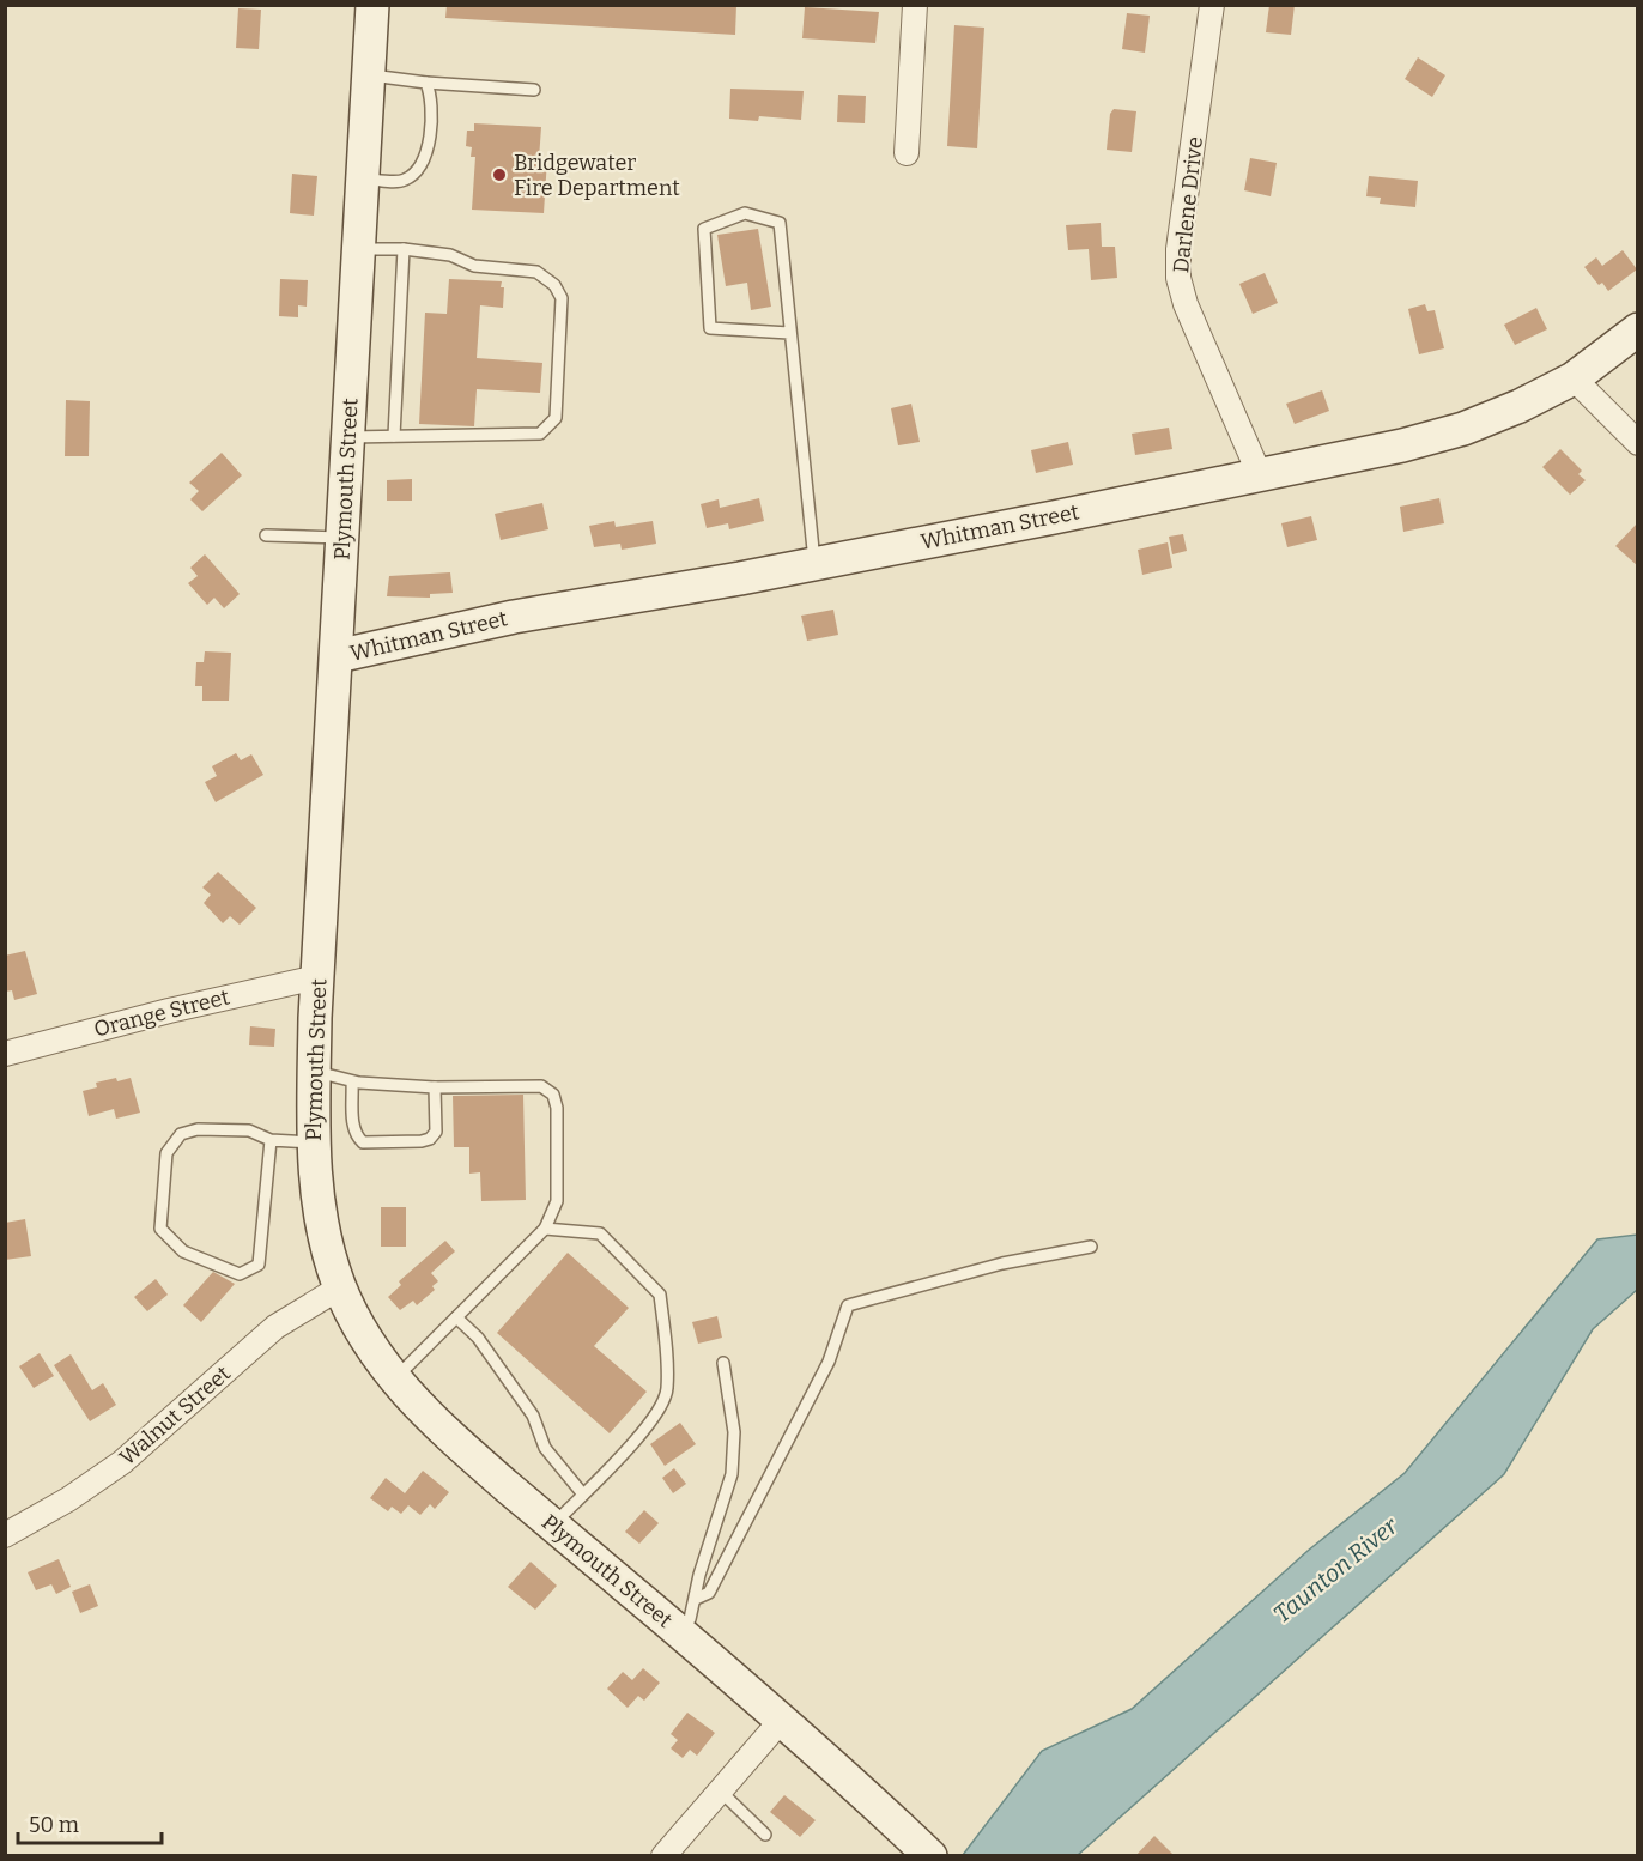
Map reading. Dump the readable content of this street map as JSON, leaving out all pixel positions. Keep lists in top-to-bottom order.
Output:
{
  "streets": {
    "main road": ["Plymouth Street", "Whitman Street"],
    "street": ["Darlene Drive", "Orange Street", "Walnut Street"]
  },
  "crossings": [
    ["Darlene Drive", "Whitman Street"],
    ["Plymouth Street", "Whitman Street"],
    ["Plymouth Street", "Orange Street"],
    ["Plymouth Street", "Walnut Street"]
  ],
  "water": ["Taunton River"],
  "places": ["Bridgewater Fire Department"],
  "scale_bar": "50 m"
}
